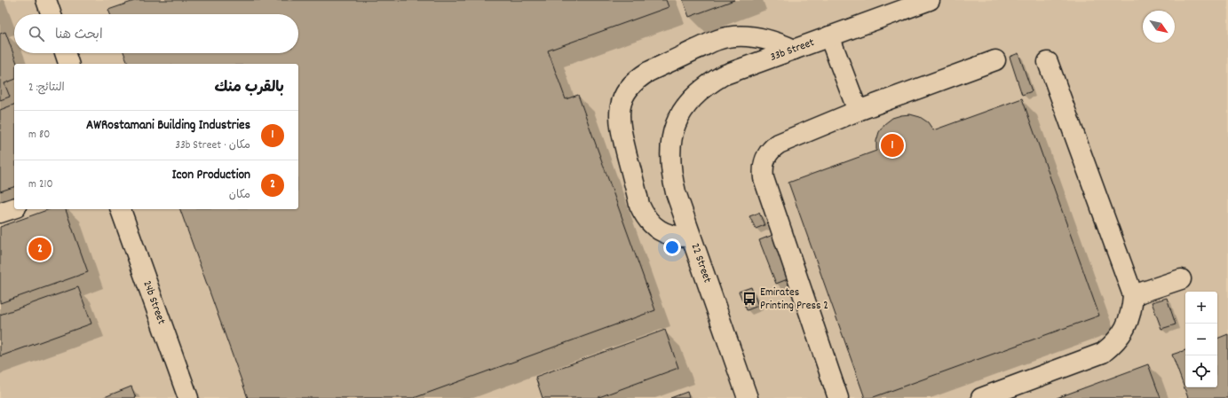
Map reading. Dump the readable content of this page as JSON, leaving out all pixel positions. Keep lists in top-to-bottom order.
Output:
{
  "streets": {
    "street": ["33b Street", "22 Street", "24b Street"]
  },
  "crossings": [
    ["33b Street", "22 Street"]
  ],
  "places": {
    "bus stop": ["Emirates Printing Press 2"]
  },
  "north": "bottom right",
  "page": {
    "search": "ابحث هنا",
    "heading": ["بالقرب منك", "النتائج: 2"],
    "list": [
      {
        "mark": "1",
        "name": "AWRostamani Building Industries",
        "note": "مكان · 33b Street",
        "value": "80 m"
      },
      {
        "mark": "2",
        "name": "Icon Production",
        "note": "مكان",
        "value": "210 m"
      }
    ],
    "pins": ["1", "2"],
    "map_buttons": ["+", "−"]
  }
}
